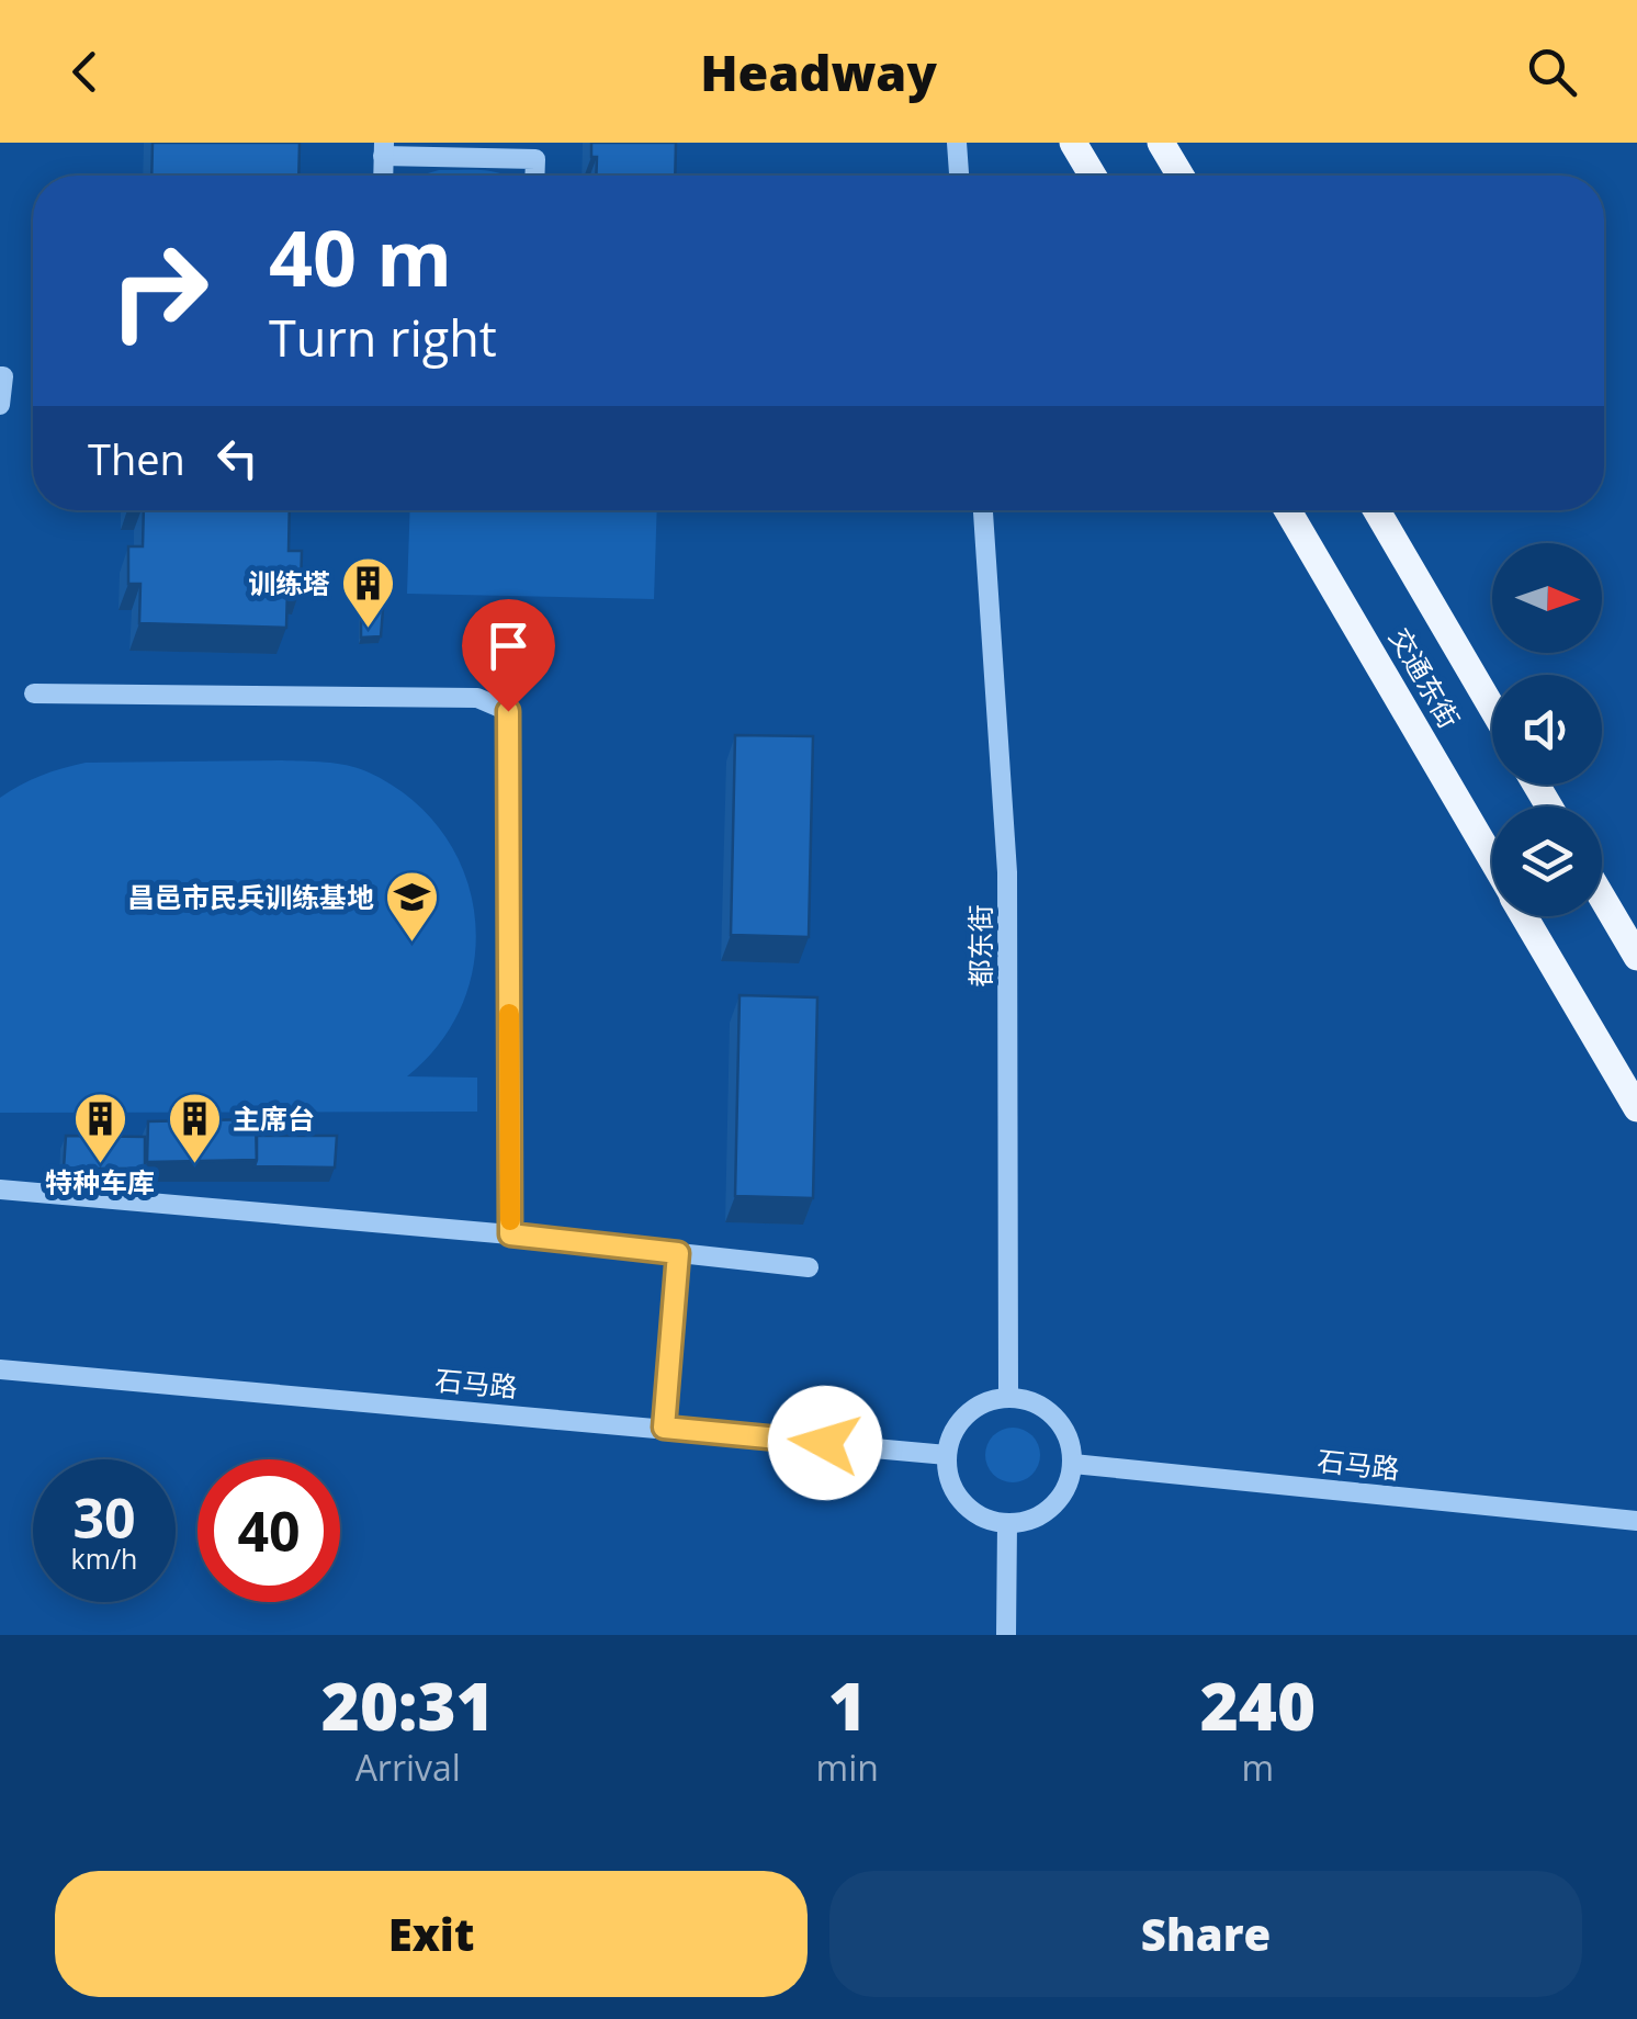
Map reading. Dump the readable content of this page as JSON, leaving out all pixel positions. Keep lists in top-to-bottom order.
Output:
{
  "streets": {
    "main road": ["交通东街"],
    "street": ["都东街", "石马路"]
  },
  "crossings": [
    ["都东街", "石马路"]
  ],
  "places": {
    "building": ["训练塔", "特种车库", "主席台"],
    "school or university": ["昌邑市民兵训练基地"]
  },
  "north": "right",
  "page": {
    "header": "Headway",
    "turn": ["40 m", "Turn right"],
    "then": "Then",
    "speed": "30 km/h",
    "limit": "40",
    "eta": [
      "20:31",
      "Arrival",
      "1",
      "min",
      "240",
      "m"
    ],
    "buttons": ["Exit", "Share"]
  }
}
